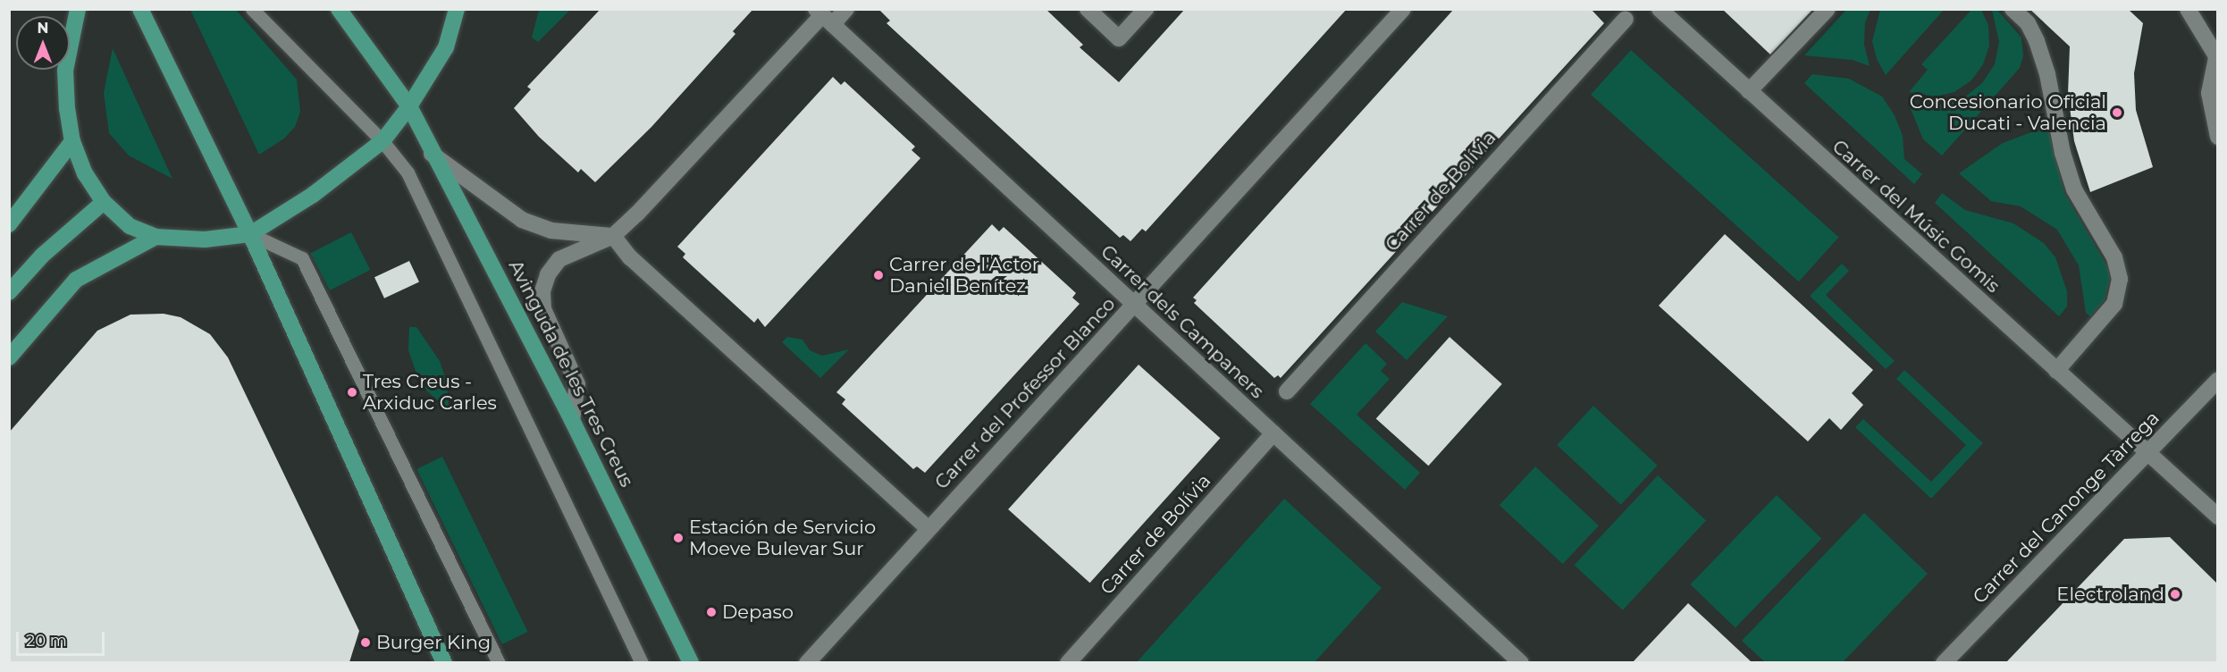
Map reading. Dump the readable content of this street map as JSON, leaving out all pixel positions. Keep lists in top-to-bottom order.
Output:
{
  "streets": {
    "main road": ["Avinguda de les Tres Creus"],
    "street": [
      "Carrer de Bolívia",
      "Carrer del Músic Gomis",
      "Carrer dels Campaners",
      "Carrer del Professor Blanco",
      "Carrer del Canonge Tàrrega"
    ]
  },
  "crossings": [
    ["Carrer de Bolívia", "Carrer dels Campaners"],
    ["Carrer del Músic Gomis", "Carrer del Canonge Tàrrega"],
    ["Carrer dels Campaners", "Carrer del Professor Blanco"]
  ],
  "places": [
    "Concesionario Oficial Ducati - Valencia",
    "Carrer de l'Actor Daniel Benítez",
    "Tres Creus - Arxiduc Carles",
    "Estación de Servicio Moeve Bulevar Sur",
    "Electroland",
    "Depaso",
    "Burger King"
  ],
  "scale_bar": "20 m",
  "north": "top"
}
